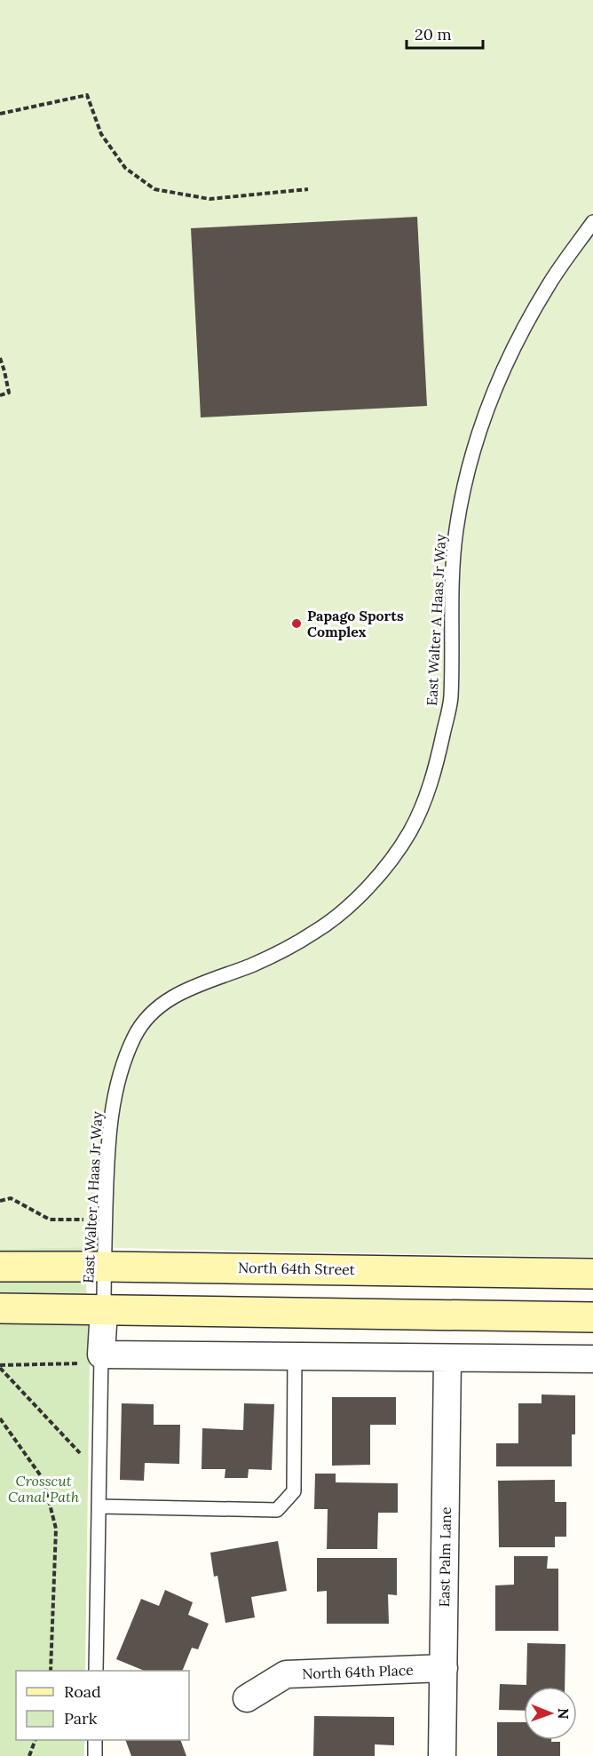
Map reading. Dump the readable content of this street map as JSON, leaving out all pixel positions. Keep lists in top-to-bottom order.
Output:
{
  "streets": {
    "main road": ["North 64th Street"],
    "street": ["East Palm Lane", "North 64th Place"],
    "lane": ["East Walter A Haas Jr Way"]
  },
  "crossings": [
    ["East Walter A Haas Jr Way", "North 64th Street"],
    ["East Palm Lane", "North 64th Place"]
  ],
  "parks": ["Crosscut Canal Path"],
  "places": ["Papago Sports Complex"],
  "legend": ["Road", "Park"],
  "scale_bar": "20 m",
  "north": "right"
}
